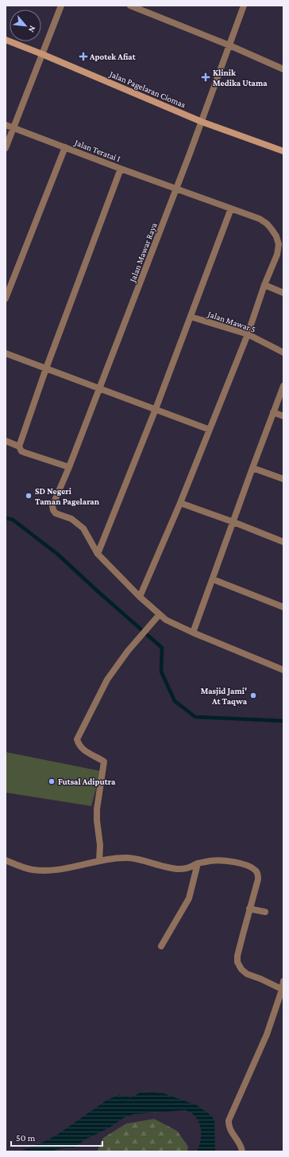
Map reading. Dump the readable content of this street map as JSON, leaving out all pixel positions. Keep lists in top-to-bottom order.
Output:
{
  "streets": {
    "main road": ["Jalan Pagelaran Ciomas"],
    "street": ["Jalan Teratai I", "Jalan Mawar Raya", "Jalan Mawar 5"]
  },
  "crossings": [
    ["Jalan Pagelaran Ciomas", "Jalan Mawar Raya"],
    ["Jalan Teratai I", "Jalan Mawar Raya"],
    ["Jalan Teratai I", "Jalan Mawar 5"]
  ],
  "places": {
    "health": ["Apotek Afiat", "Klinik Medika Utama"],
    "other": ["SD Negeri Taman Pagelaran", "Masjid Jami' At Taqwa", "Futsal Adiputra"]
  },
  "scale_bar": "50 m",
  "north": "bottom right"
}
